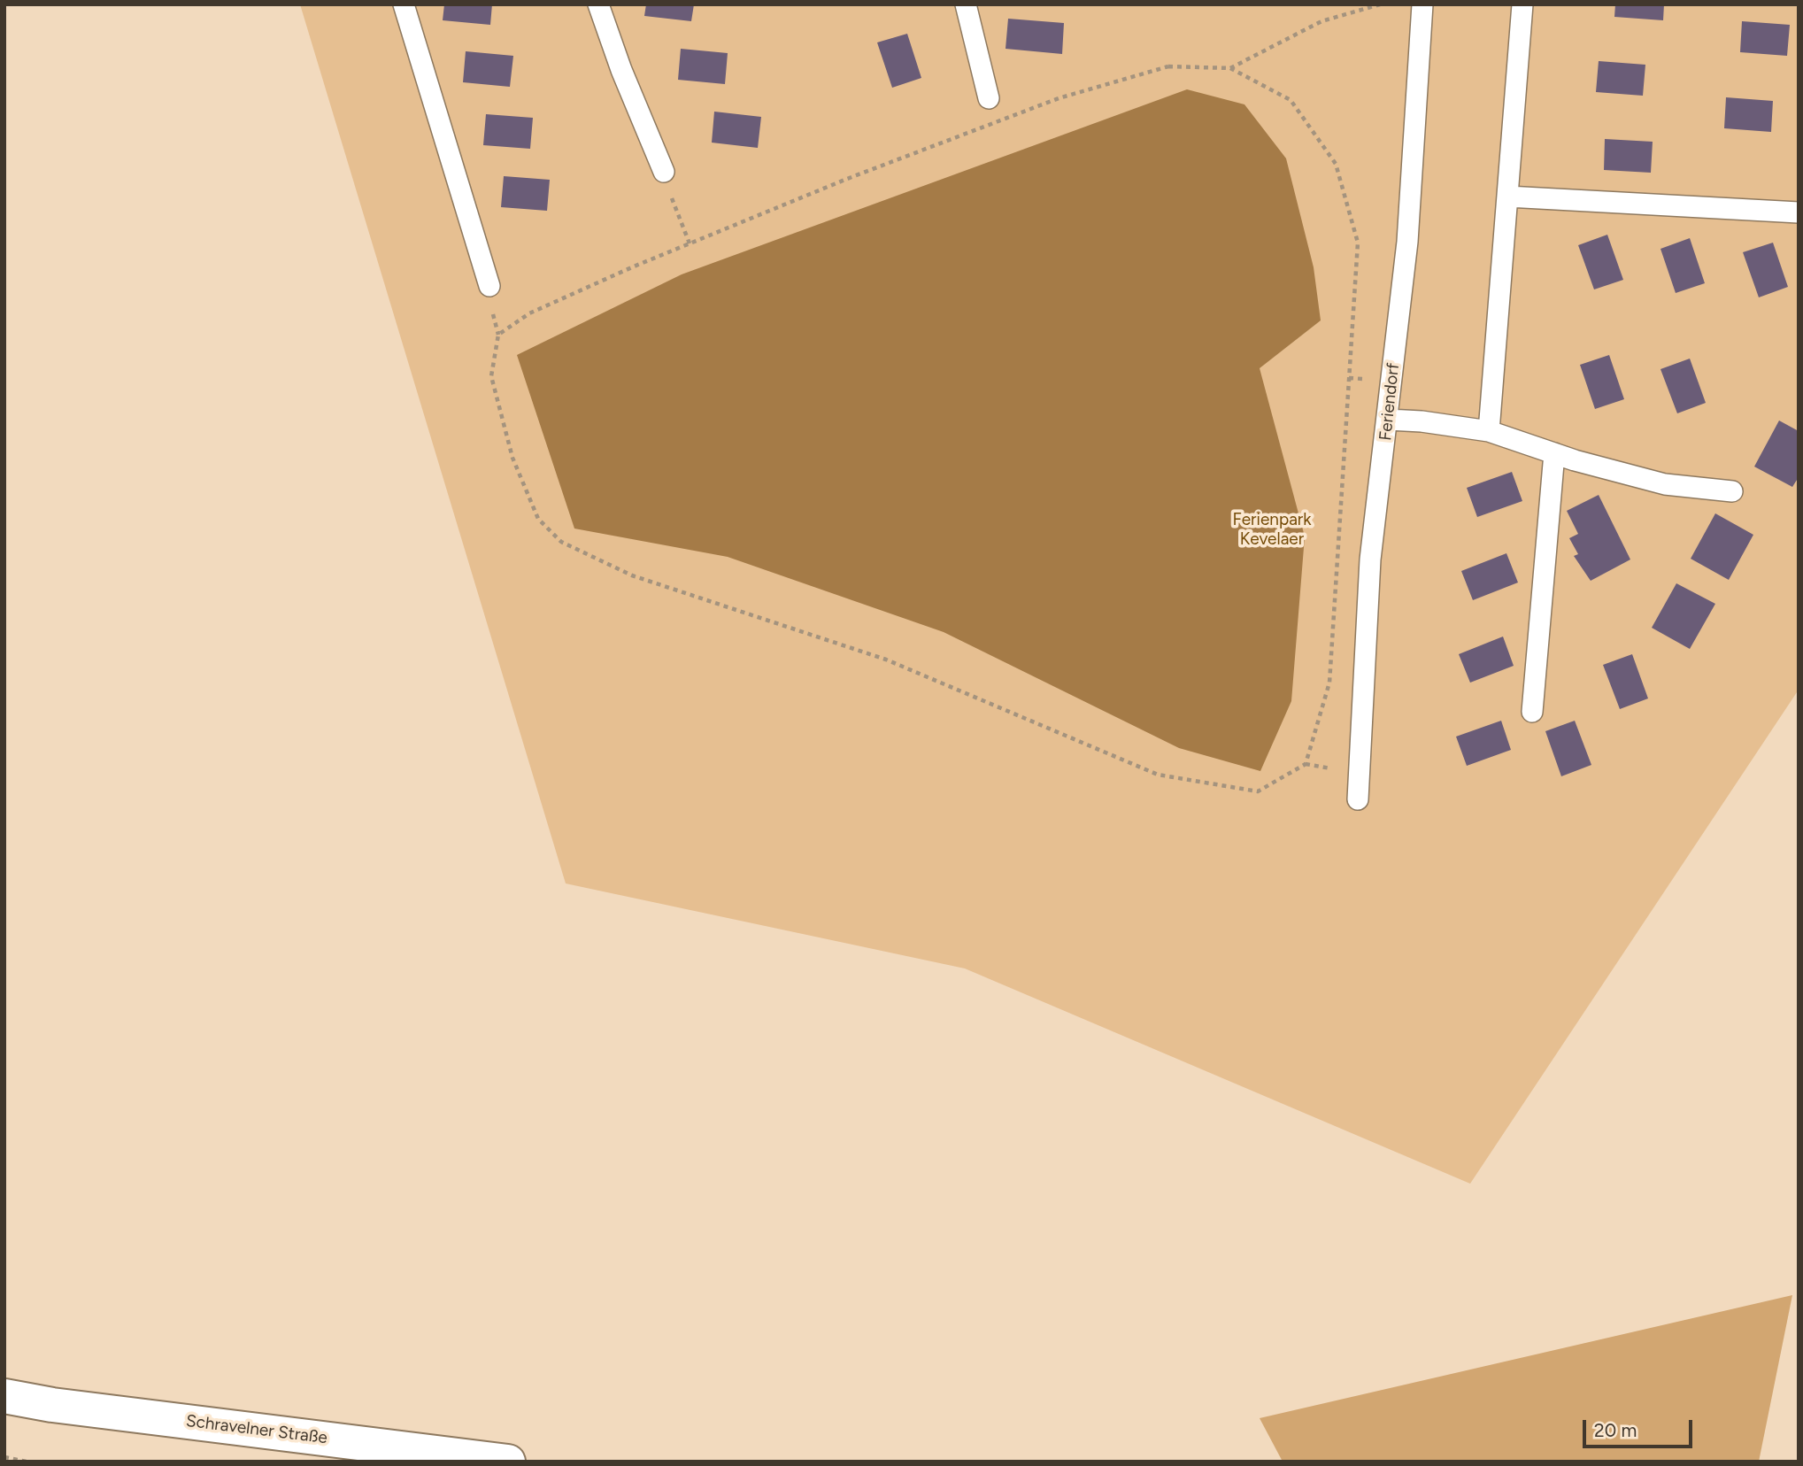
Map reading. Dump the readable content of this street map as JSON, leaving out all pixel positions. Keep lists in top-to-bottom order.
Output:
{
  "streets": {
    "main road": ["Schravelner Straße"],
    "lane": ["Feriendorf"]
  },
  "parks": ["Ferienpark Kevelaer"],
  "scale_bar": "20 m"
}
